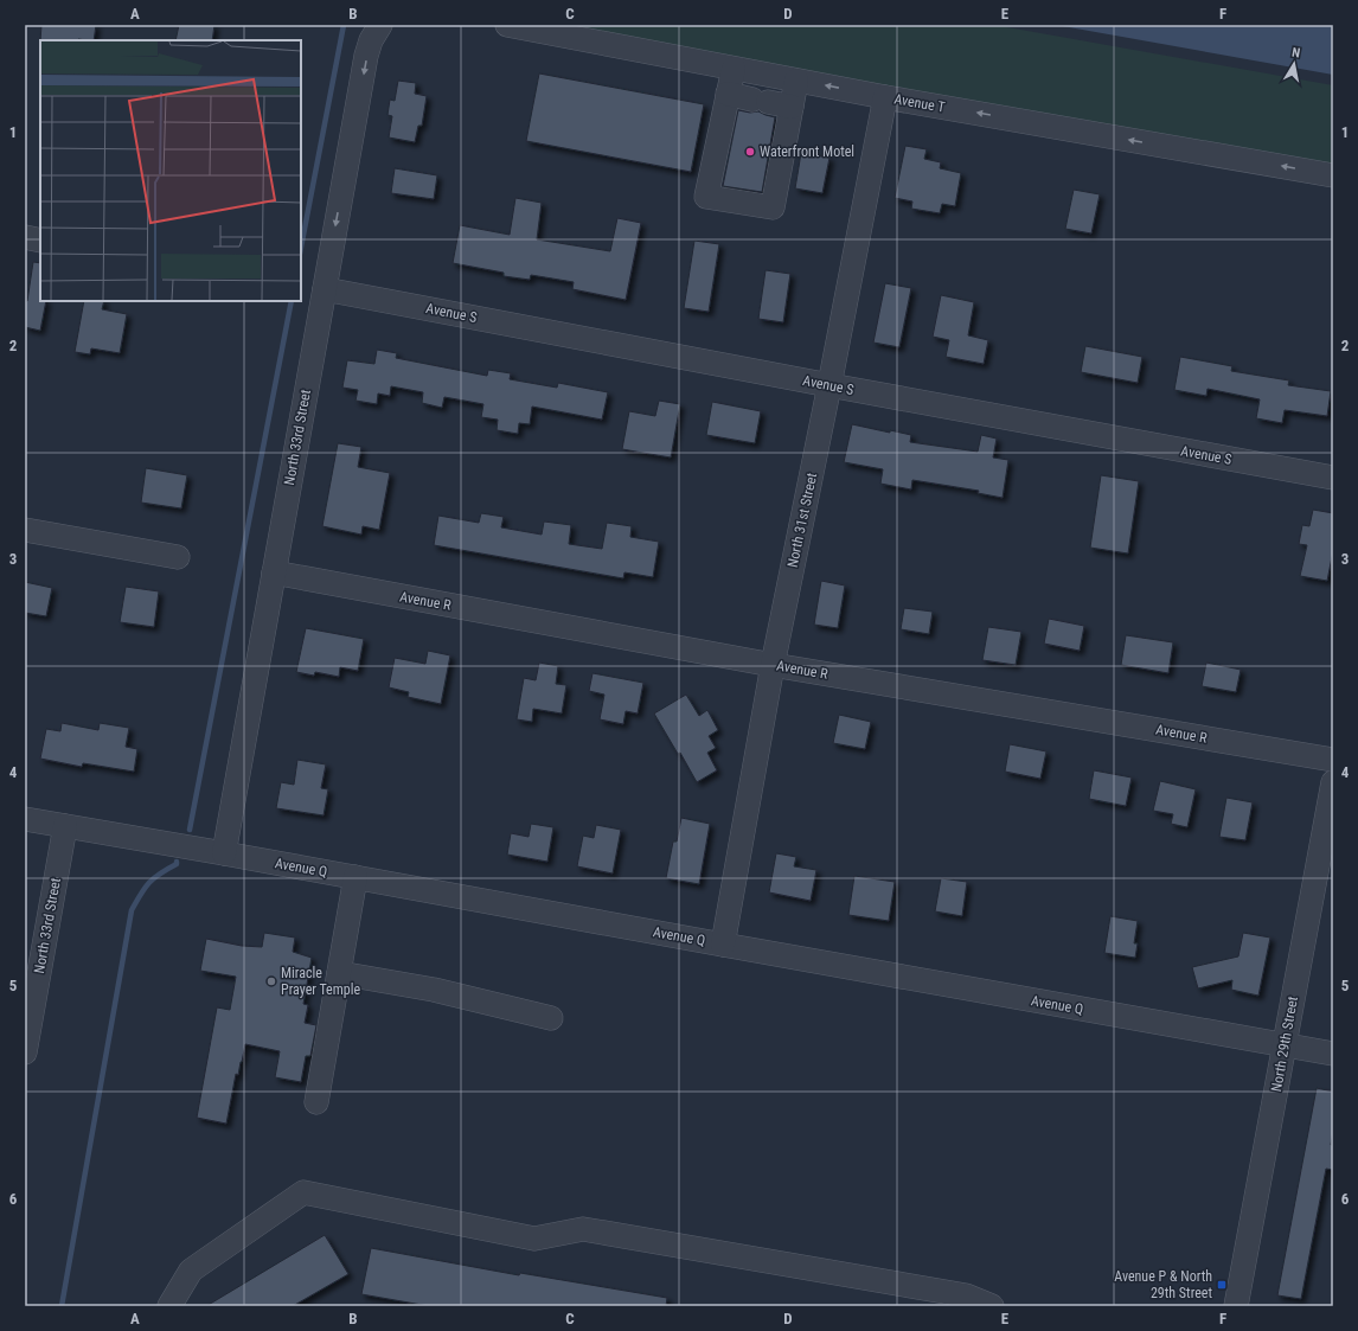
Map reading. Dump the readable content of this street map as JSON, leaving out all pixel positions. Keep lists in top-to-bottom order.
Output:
{
  "streets": {
    "street": [
      "Avenue T",
      "Avenue S",
      "North 33rd Street",
      "North 31st Street",
      "Avenue R",
      "Avenue Q",
      "North 29th Street"
    ]
  },
  "crossings": [
    ["Avenue T", "North 31st Street"],
    ["Avenue S", "North 33rd Street"],
    ["Avenue S", "North 31st Street"],
    ["North 33rd Street", "Avenue R"],
    ["North 33rd Street", "Avenue Q"],
    ["North 31st Street", "Avenue R"],
    ["North 31st Street", "Avenue Q"],
    ["Avenue Q", "North 29th Street"]
  ],
  "one_way": ["Avenue T"],
  "places": {
    "other": ["Waterfront Motel", "Miracle Prayer Temple"],
    "transit": ["Avenue P & North 29th Street"]
  },
  "north": "top",
  "grid": {
    "columns": [
      "A",
      "B",
      "C",
      "D",
      "E",
      "F"
    ],
    "rows": [
      "1",
      "2",
      "3",
      "4",
      "5",
      "6"
    ]
  }
}
